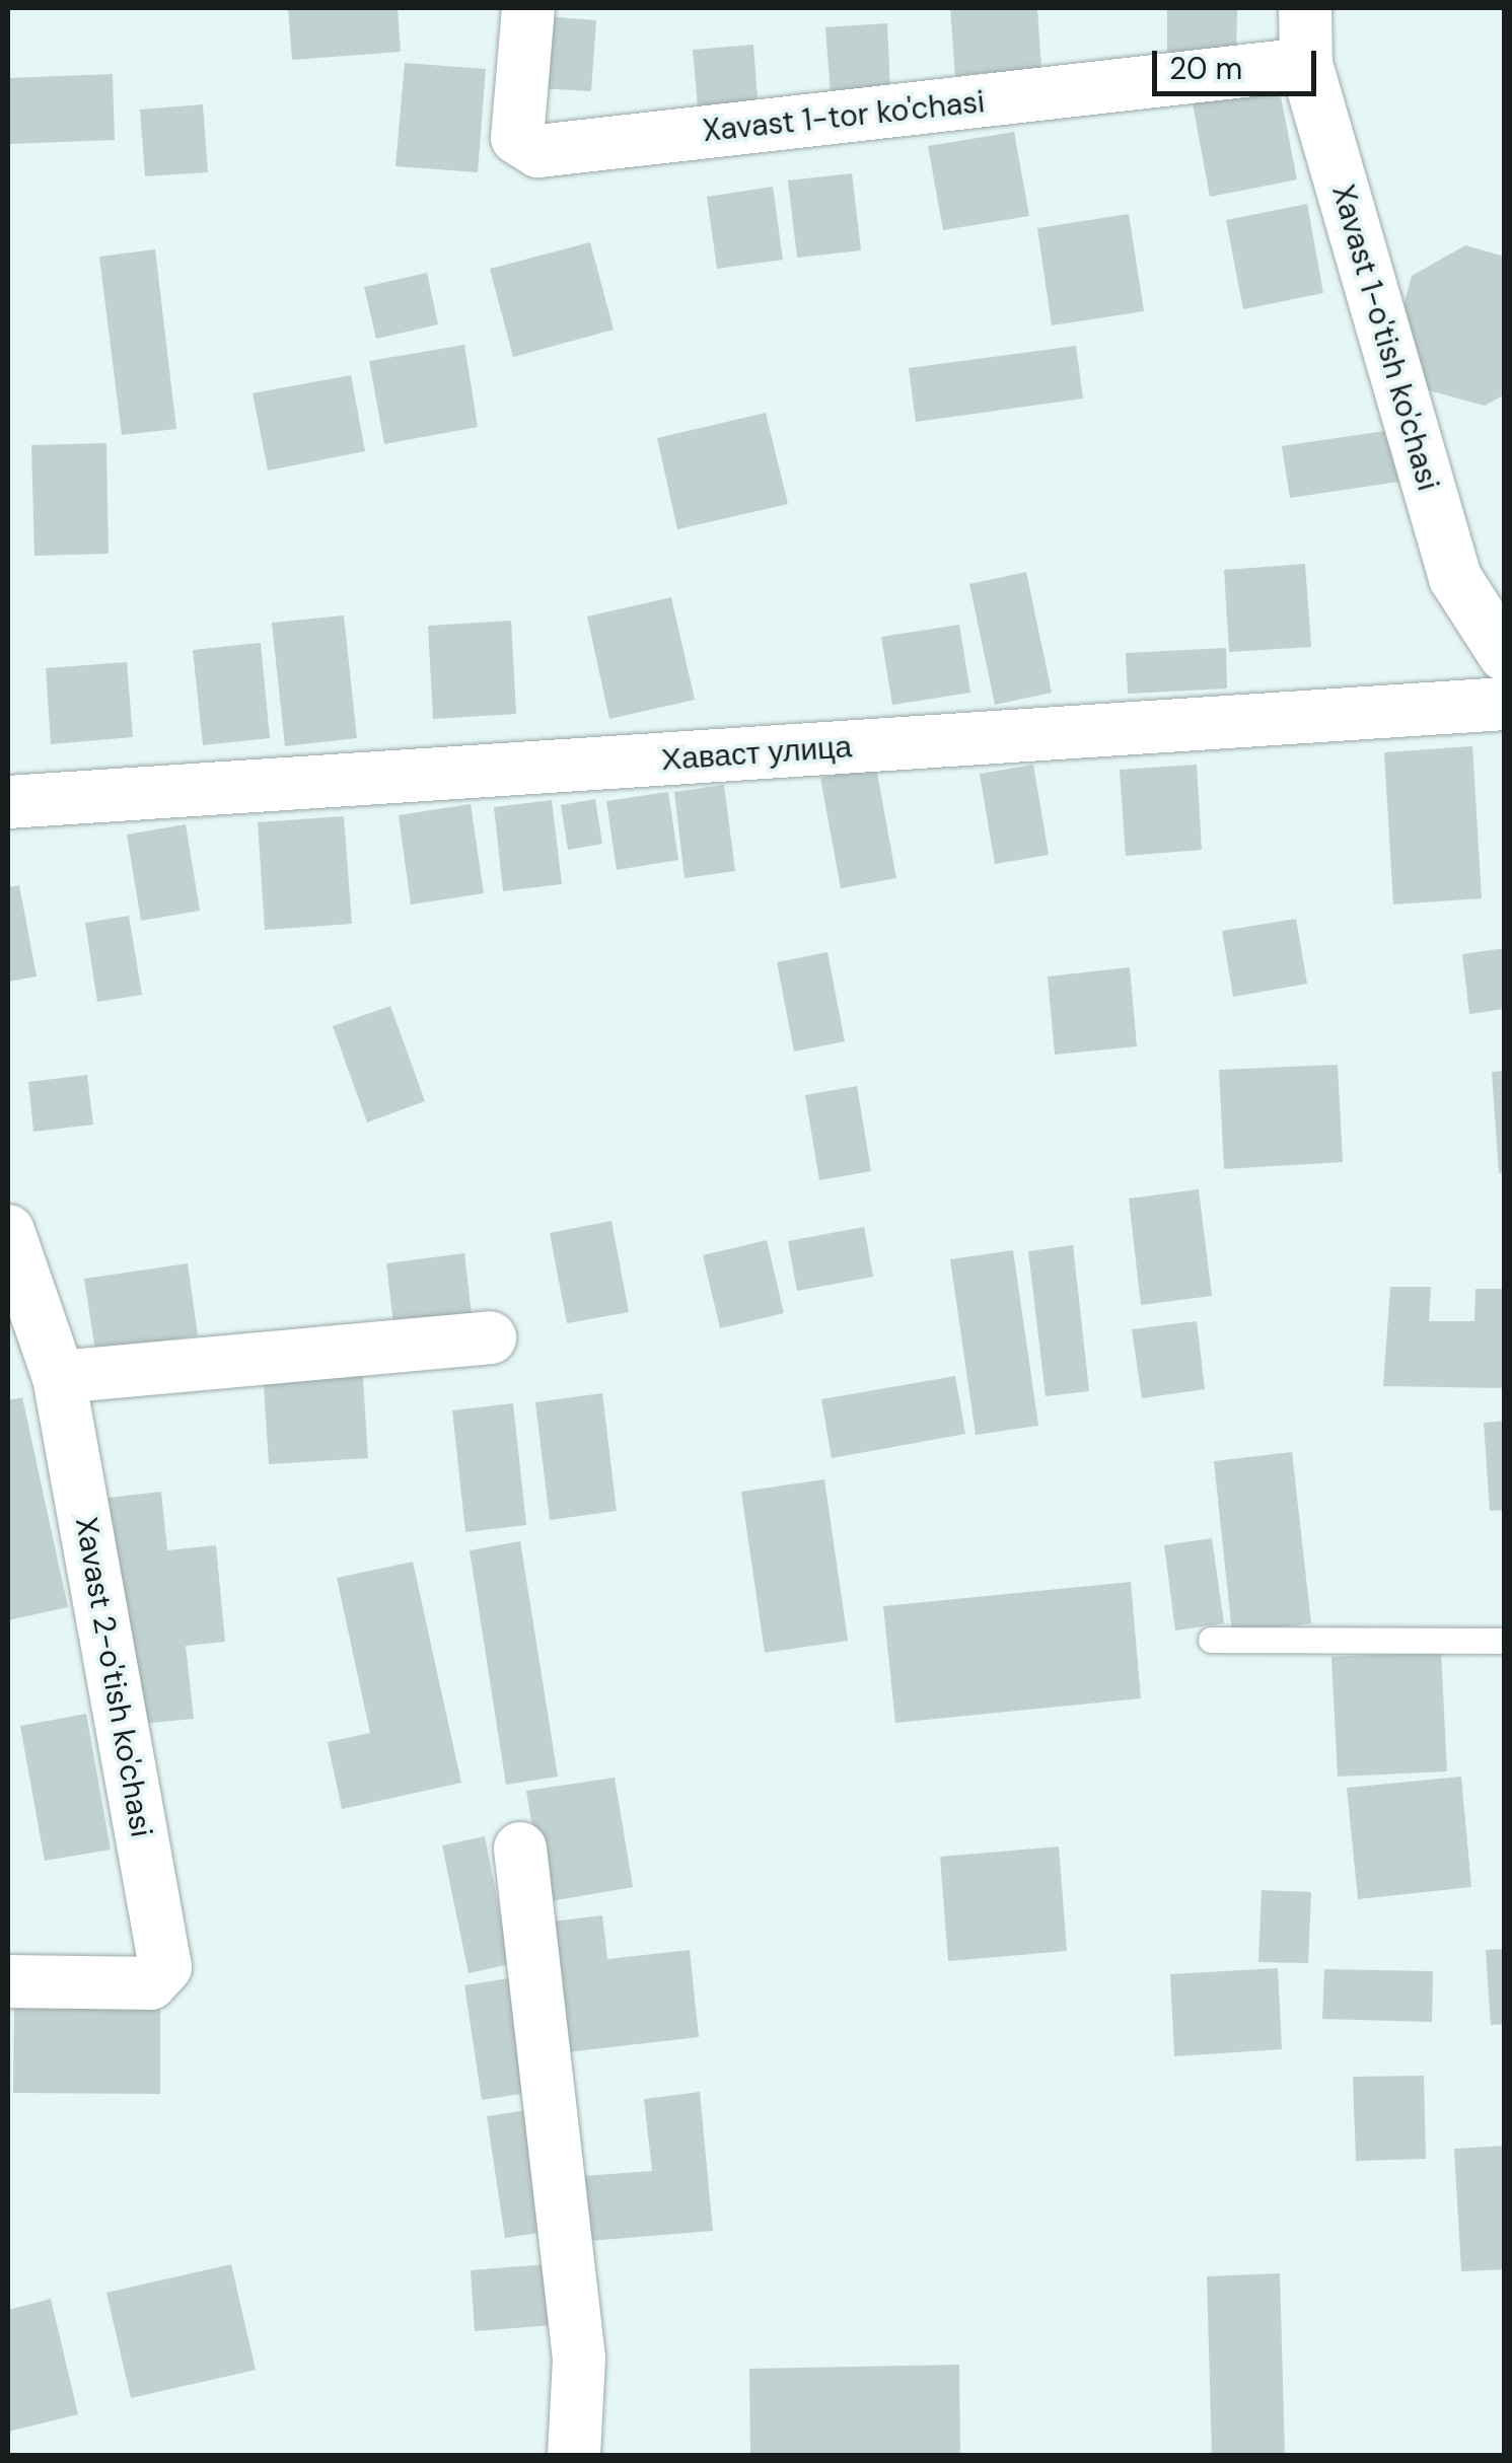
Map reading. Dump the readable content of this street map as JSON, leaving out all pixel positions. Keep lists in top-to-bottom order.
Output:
{
  "streets": {
    "street": [
      "Xavast 1-tor ko'chasi",
      "Xavast 1-o'tish ko'chasi",
      "Хаваст улица",
      "Xavast 2-o'tish ko'chasi"
    ]
  },
  "crossings": [
    ["Xavast 1-tor ko'chasi", "Xavast 1-o'tish ko'chasi"]
  ],
  "scale_bar": "20 m"
}
